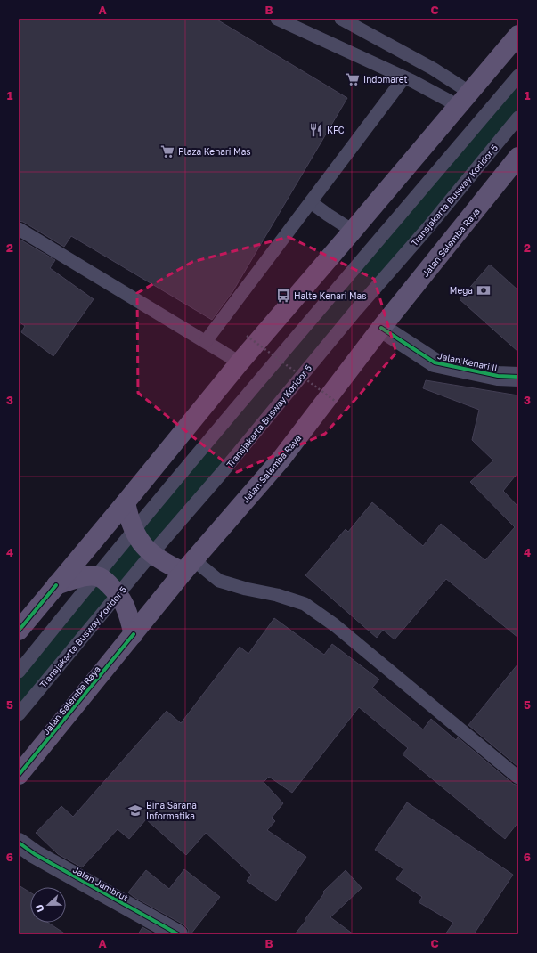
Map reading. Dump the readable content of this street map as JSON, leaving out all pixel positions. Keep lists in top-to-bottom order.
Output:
{
  "streets": {
    "main road": ["Jalan Salemba Raya"],
    "street": ["Jalan Kenari II", "Jalan Jambrut"],
    "lane": ["Transjakarta Busway Koridor 5"]
  },
  "crossings": [
    ["Jalan Salemba Raya", "Jalan Kenari II"]
  ],
  "places": {
    "supermarket": ["Indomaret", "Plaza Kenari Mas"],
    "restaurant": ["KFC"],
    "bank": ["Mega"],
    "bus stop": ["Halte Kenari Mas"],
    "school or university": ["Bina Sarana Informatika"]
  },
  "north": "left",
  "grid": {
    "columns": ["A", "B", "C"],
    "rows": [
      "1",
      "2",
      "3",
      "4",
      "5",
      "6"
    ]
  }
}
